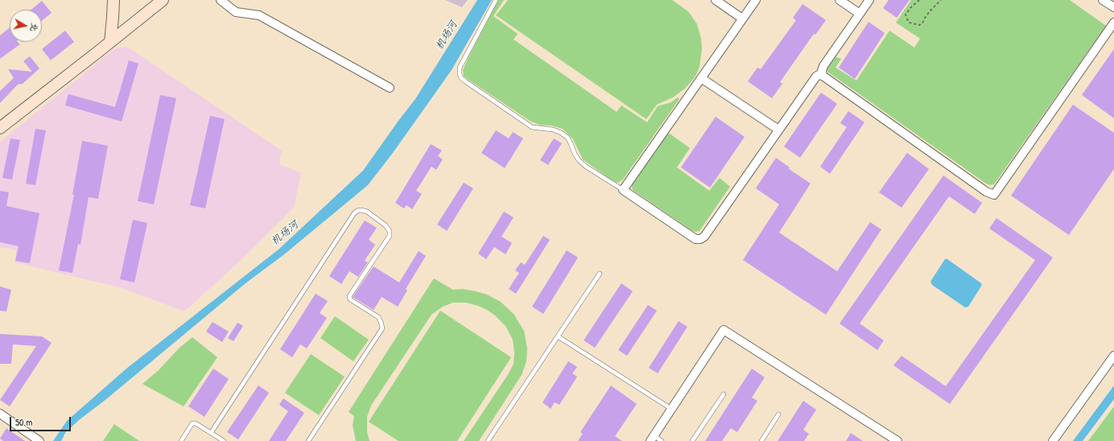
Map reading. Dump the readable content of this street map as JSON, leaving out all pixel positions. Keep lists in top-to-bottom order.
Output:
{
  "water": ["机场河"],
  "scale_bar": "50 m",
  "north": "right"
}
